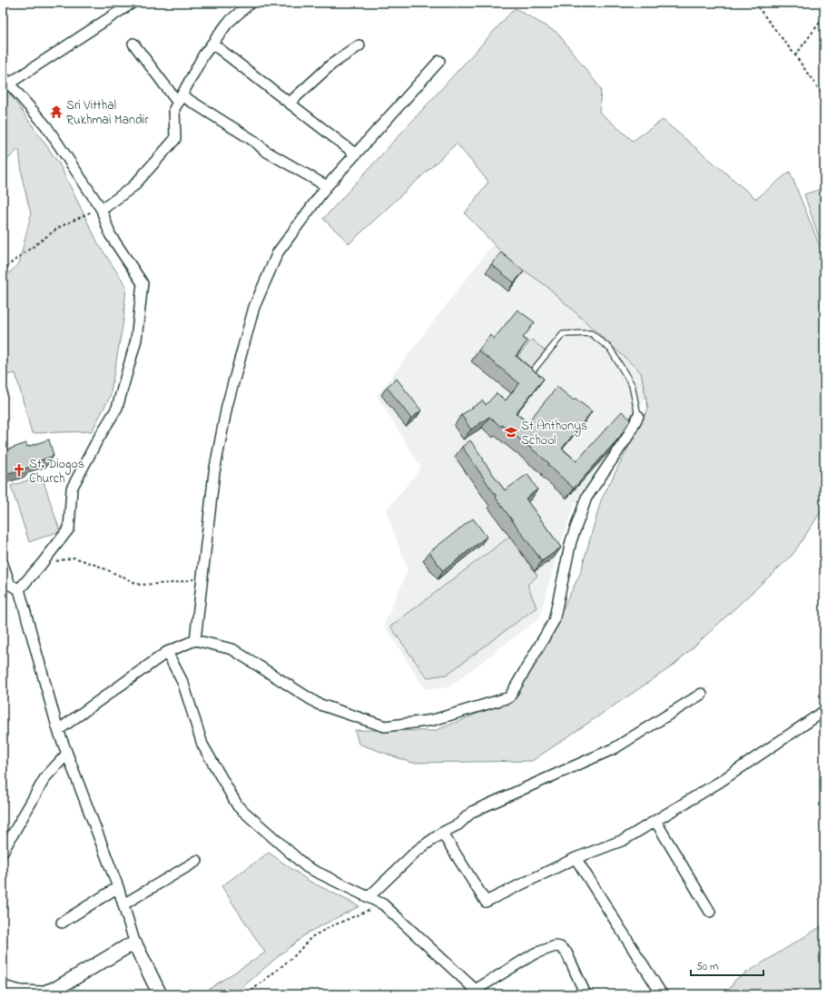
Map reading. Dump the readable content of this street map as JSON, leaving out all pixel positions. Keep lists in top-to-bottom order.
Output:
{
  "places": {
    "temple": ["Sri Vitthal Rukhmai Mandir"],
    "school or university": ["St Anthonys School"],
    "church": ["St. Diogos Church"]
  },
  "scale_bar": "50 m"
}
